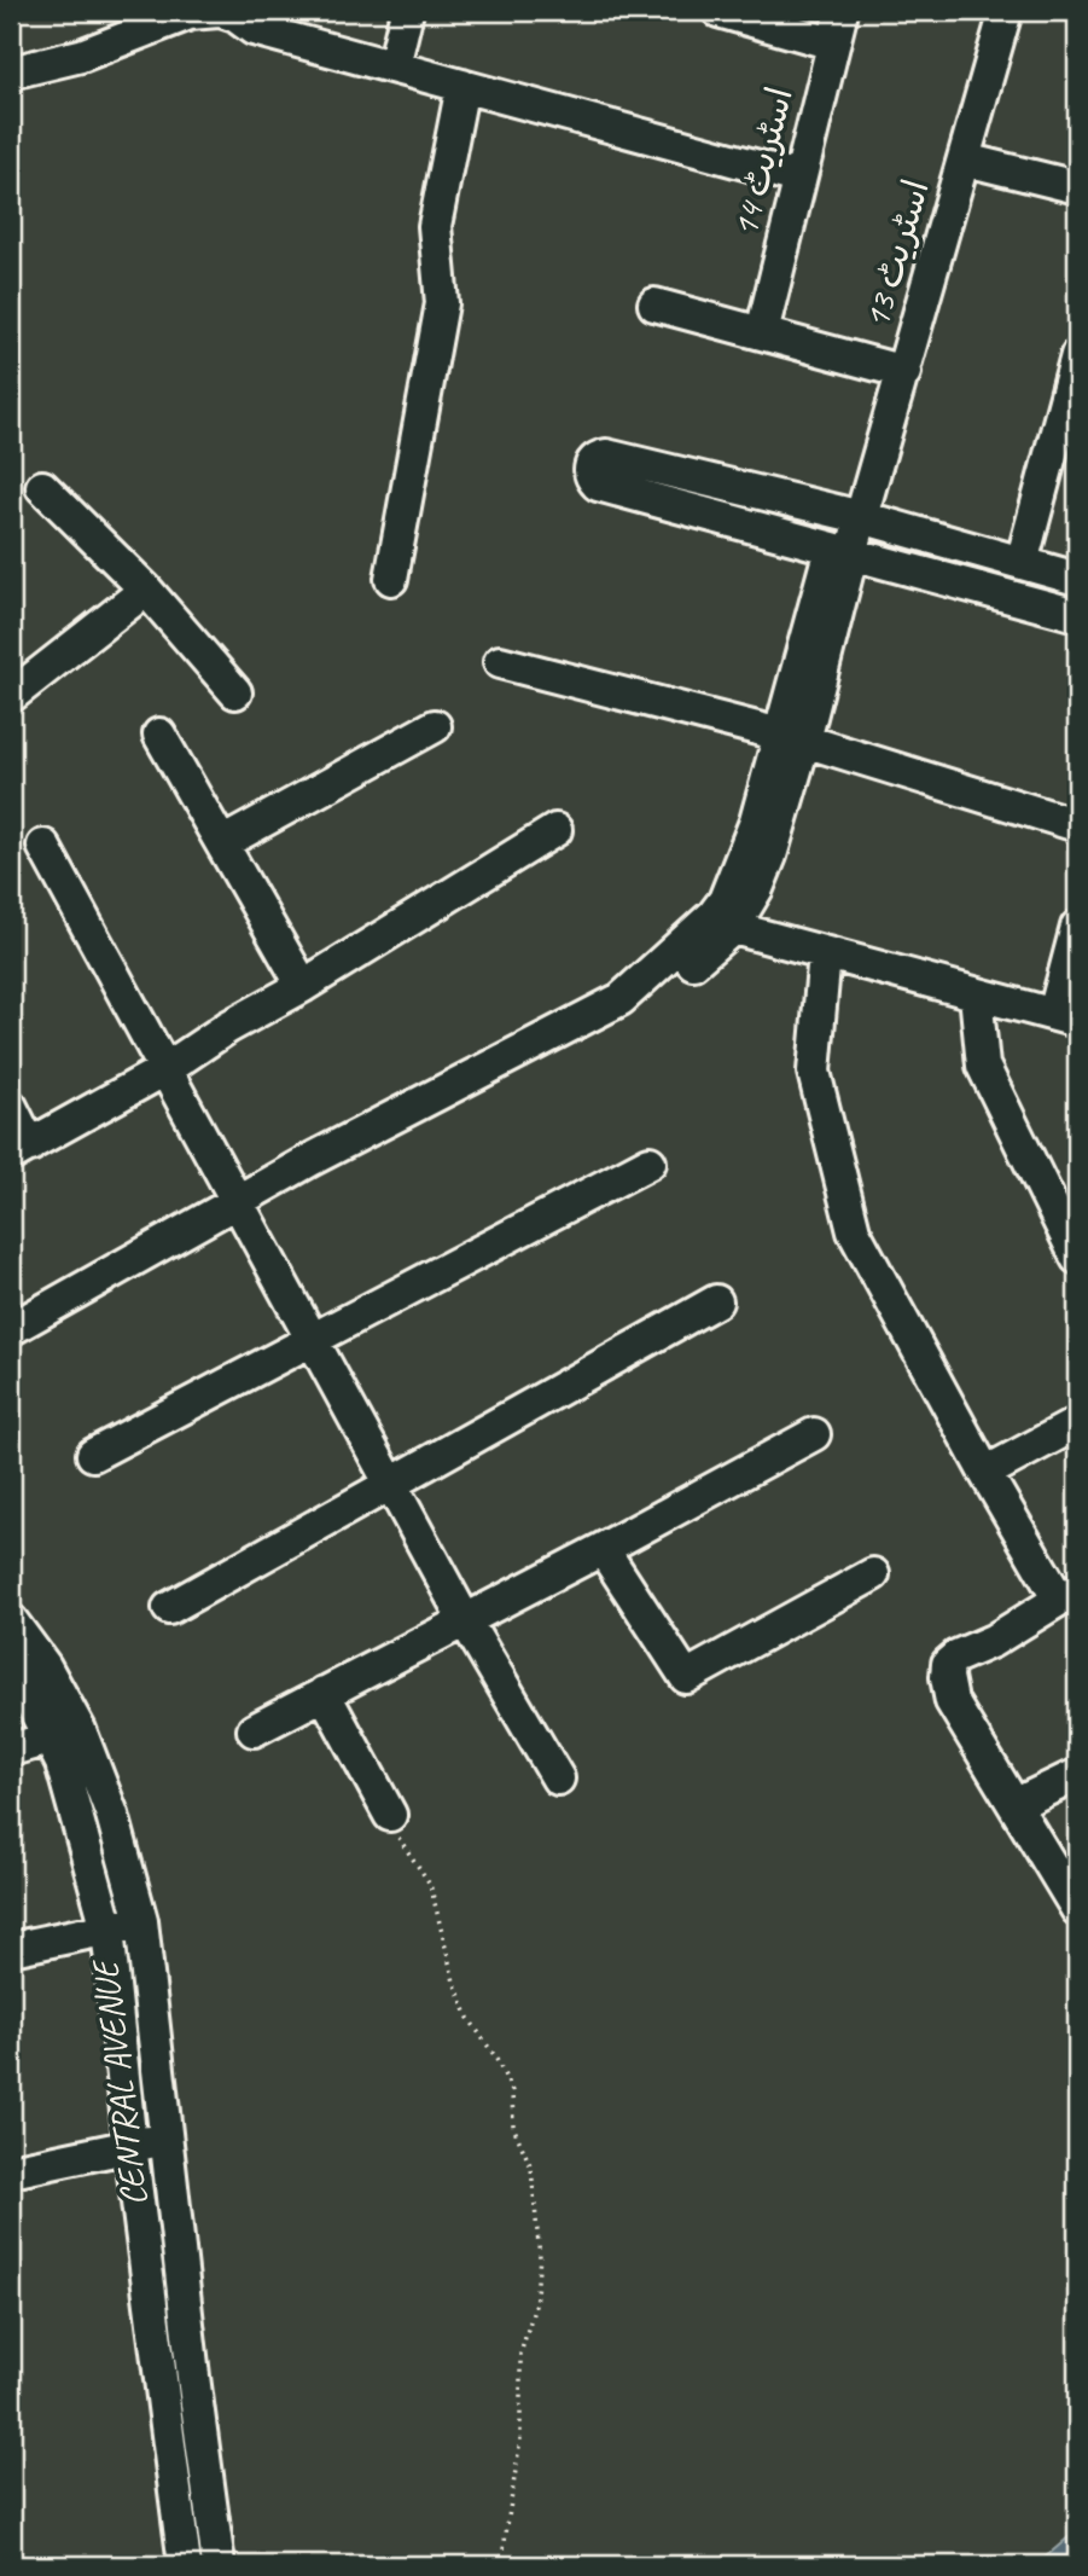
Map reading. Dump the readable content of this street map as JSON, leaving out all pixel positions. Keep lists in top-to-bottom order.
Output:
{
  "streets": {
    "street": ["اسٹریٹ 14", "اسٹریٹ 13", "CENTRAL AVENUE"]
  }
}
